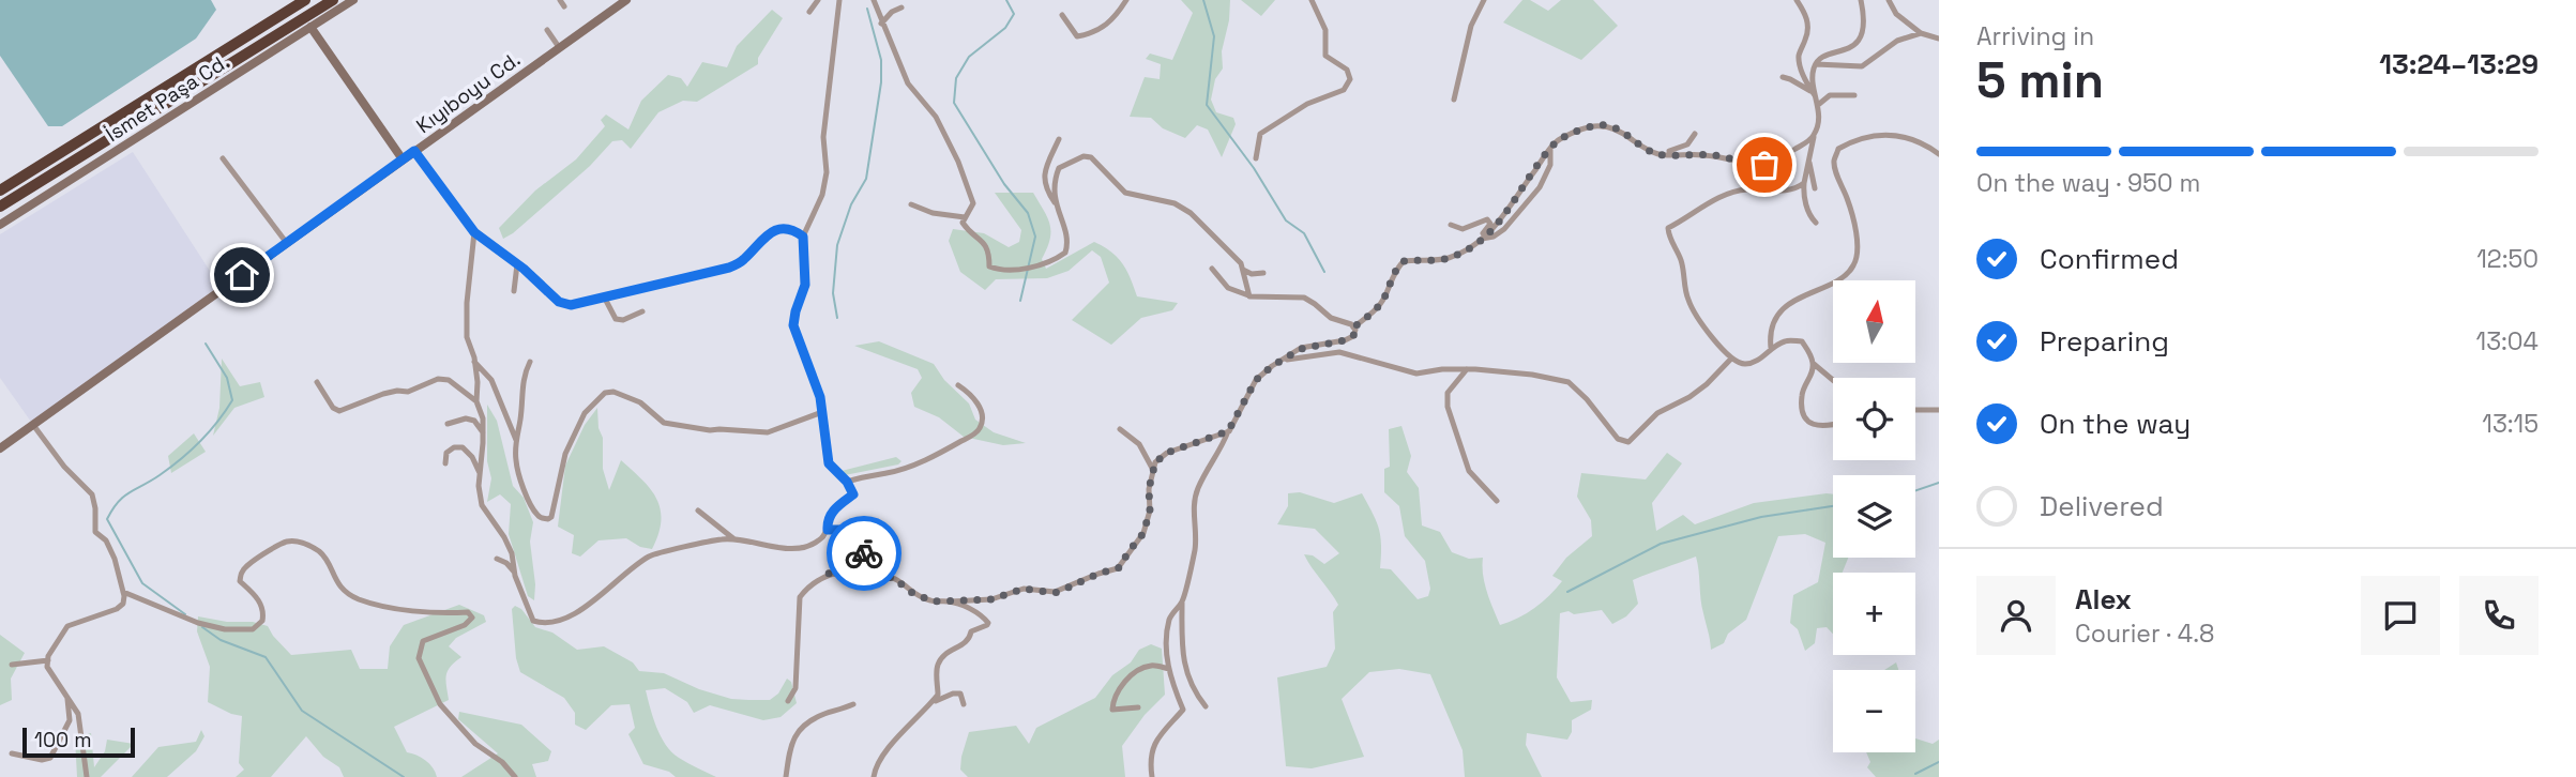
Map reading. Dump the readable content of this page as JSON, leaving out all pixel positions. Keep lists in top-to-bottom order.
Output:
{
  "streets": {
    "street": ["Kıyıboyu Cd.", "İsmet Paşa Cd."]
  },
  "scale_bar": "100 m",
  "north": "top",
  "page": {
    "heading": ["5 min", "Arriving in", "13:24–13:29"],
    "panel": ["Alex", "Courier · 4.8"],
    "bar": "On the way · 950 m",
    "list": [
      ["Confirmed", "12:50"],
      ["Preparing", "13:04"],
      ["On the way", "13:15"],
      "Delivered"
    ],
    "map_buttons": ["+", "−"],
    "scale": "100 m"
  }
}
